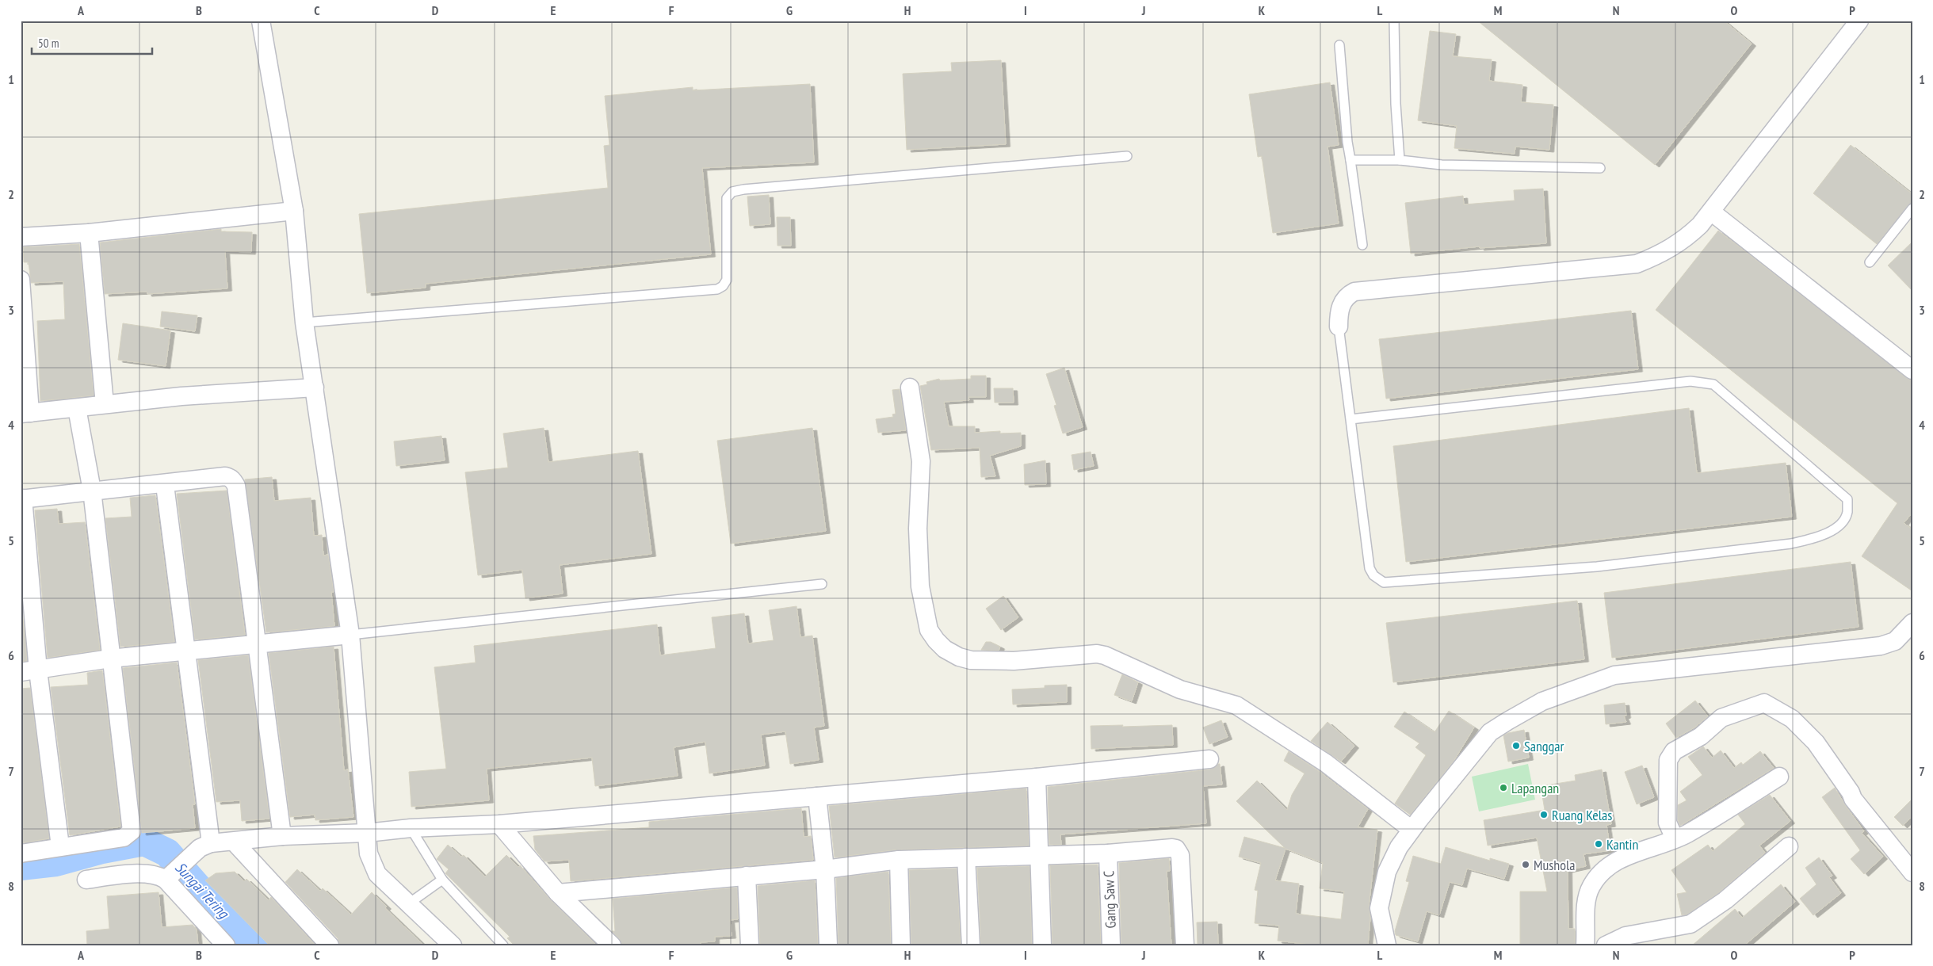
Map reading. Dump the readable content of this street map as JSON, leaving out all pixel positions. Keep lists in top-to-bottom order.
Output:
{
  "streets": {
    "street": ["Gang Saw C"]
  },
  "water": ["Sungai Tering"],
  "places": [
    "Sanggar",
    "Lapangan",
    "Ruang Kelas",
    "Kantin",
    "Mushola"
  ],
  "scale_bar": "50 m",
  "grid": {
    "columns": [
      "A",
      "B",
      "C",
      "D",
      "E",
      "F",
      "G",
      "H",
      "I",
      "J",
      "K",
      "L",
      "M",
      "N",
      "O",
      "P"
    ],
    "rows": [
      "1",
      "2",
      "3",
      "4",
      "5",
      "6",
      "7",
      "8"
    ]
  }
}
